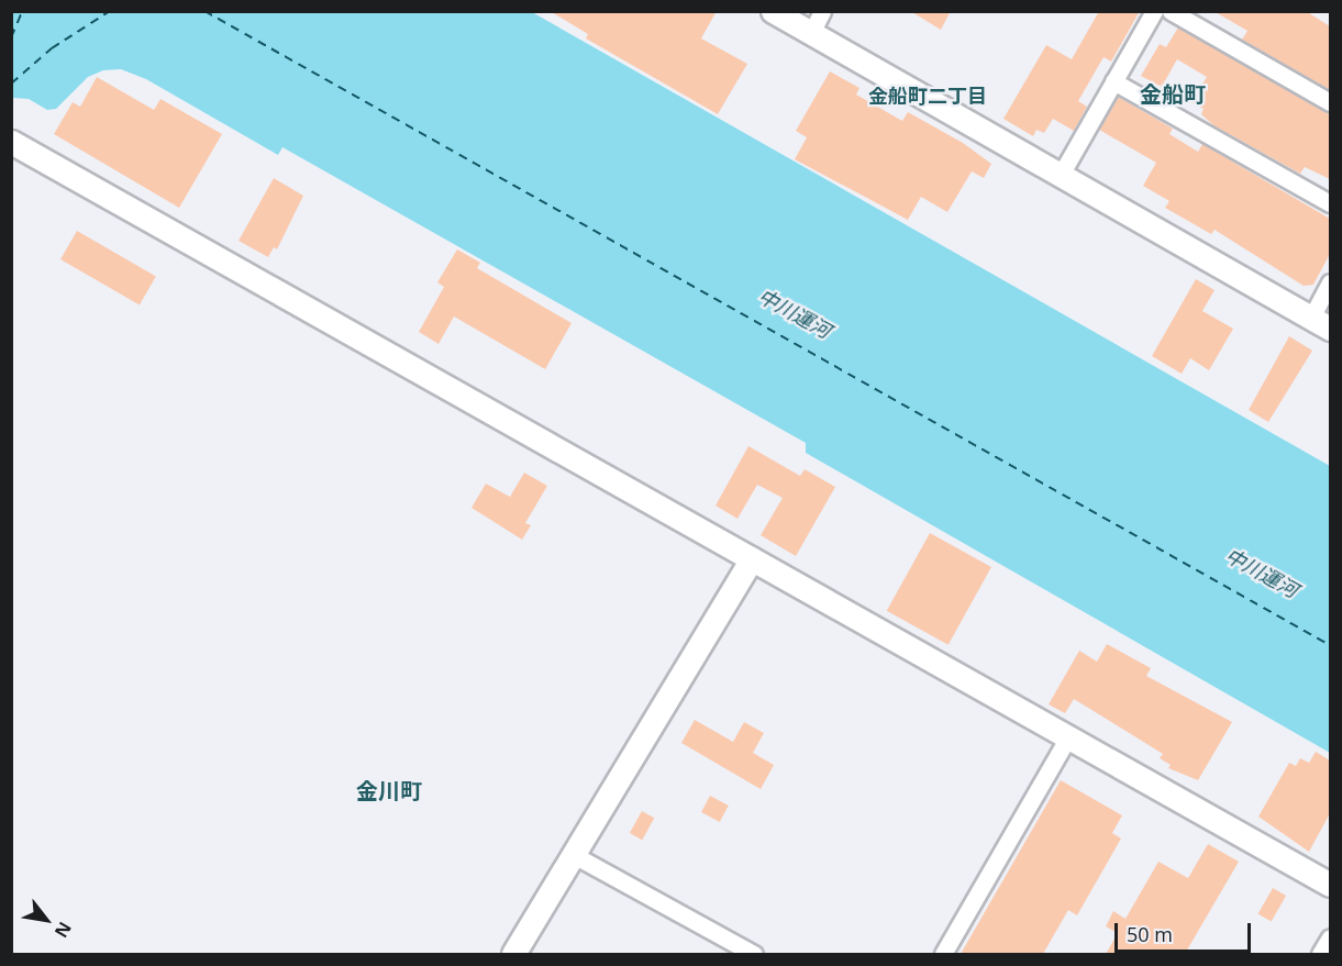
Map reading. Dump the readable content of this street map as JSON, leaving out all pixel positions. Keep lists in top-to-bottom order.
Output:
{
  "districts": ["金船町", "金船町二丁目", "金川町"],
  "water": ["中川運河"],
  "scale_bar": "50 m",
  "north": "bottom right"
}
